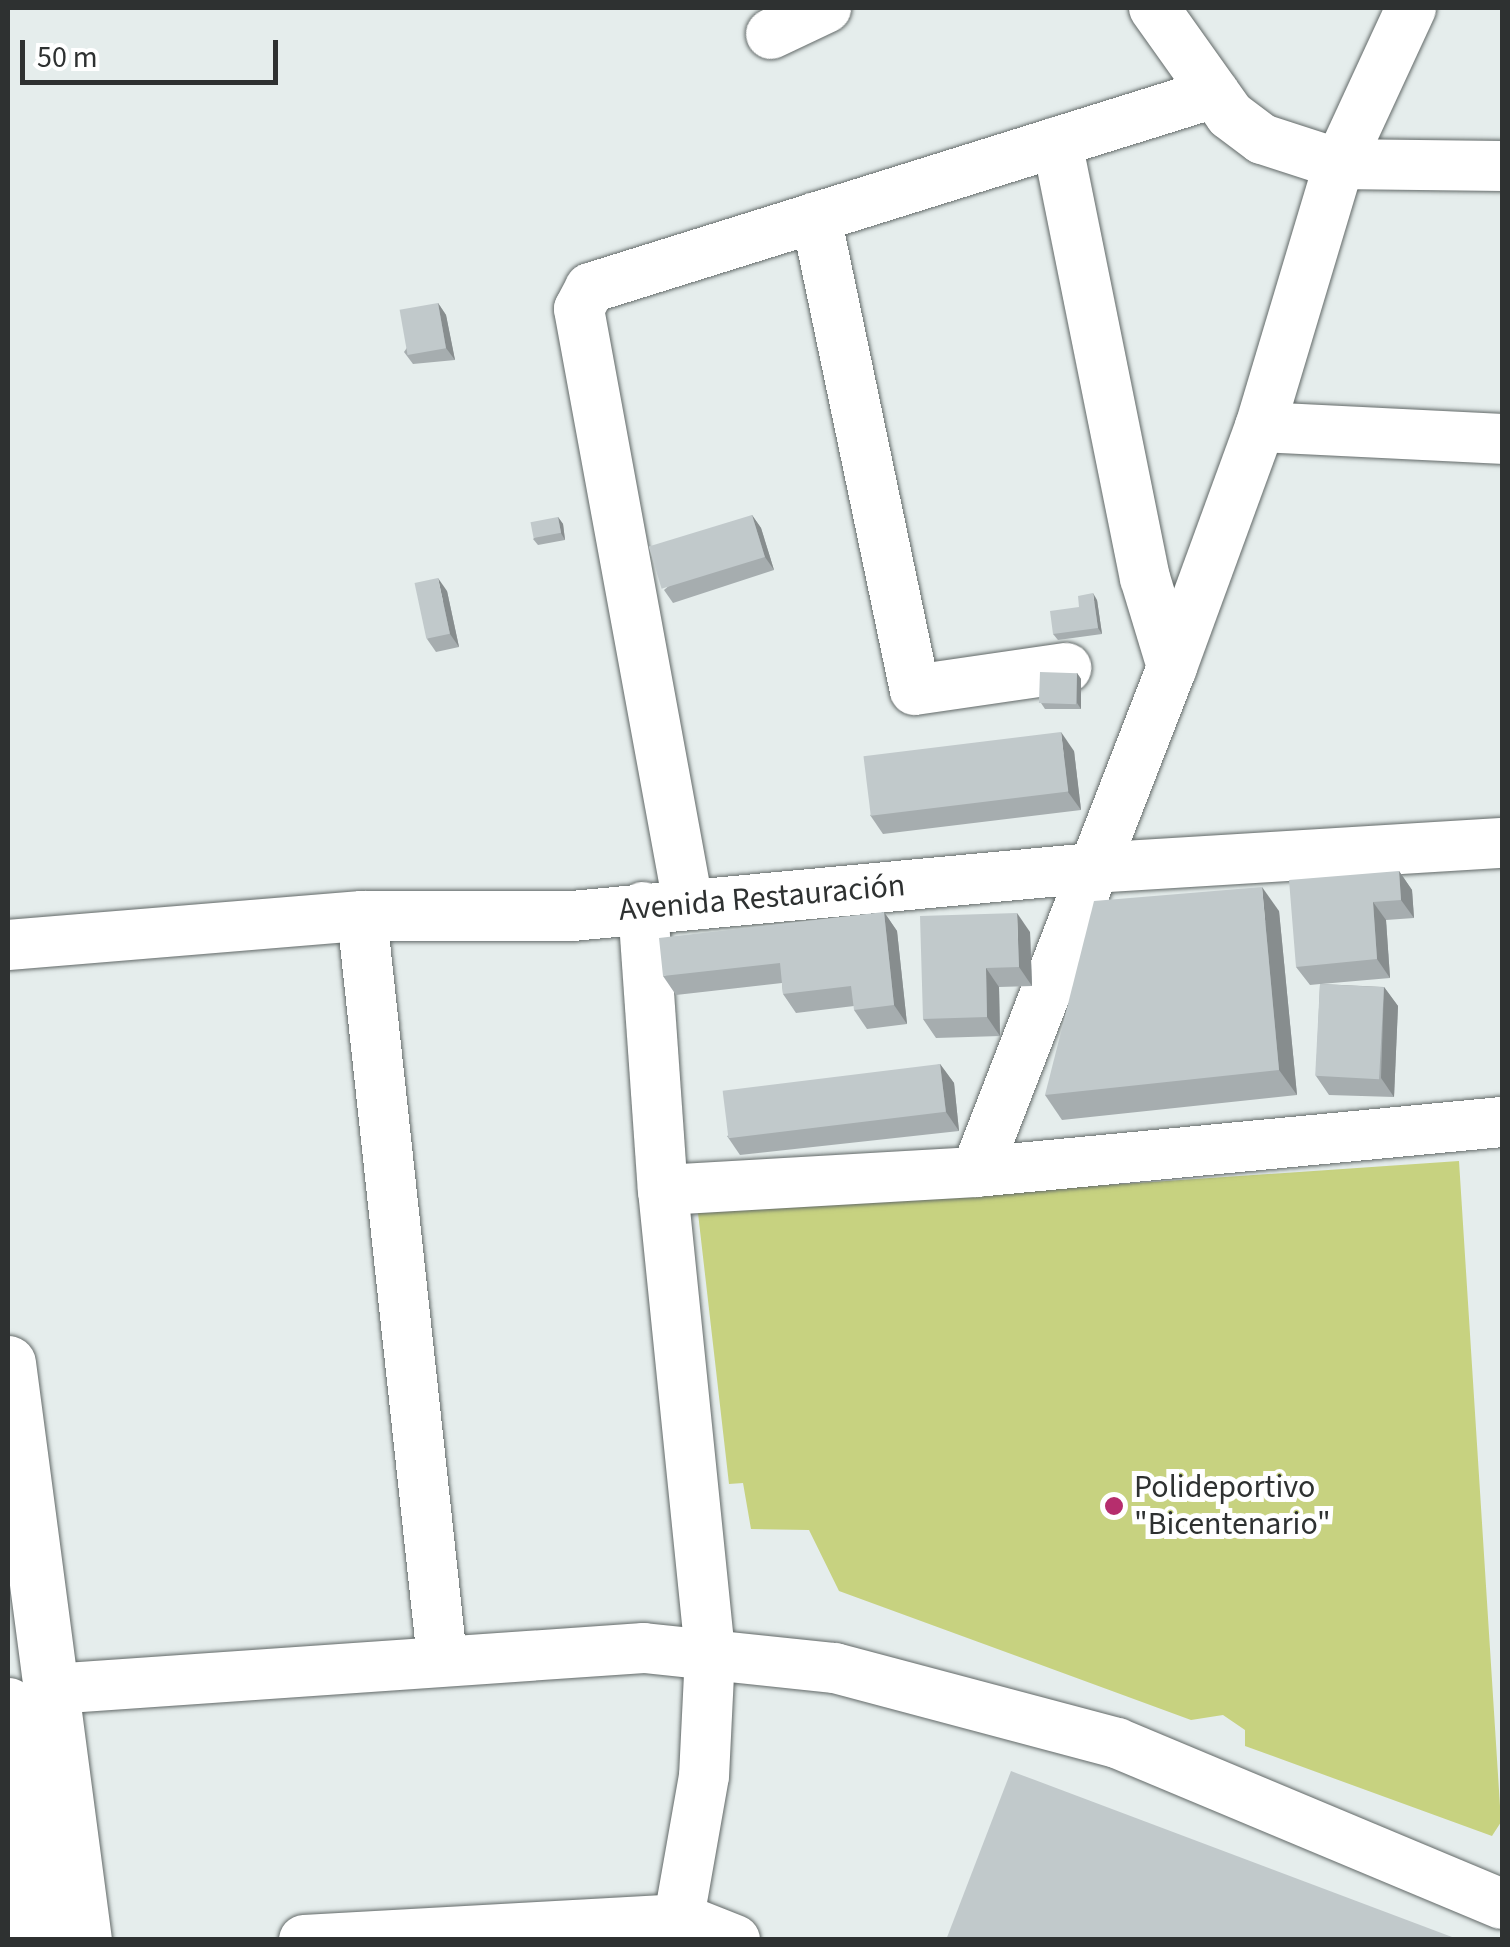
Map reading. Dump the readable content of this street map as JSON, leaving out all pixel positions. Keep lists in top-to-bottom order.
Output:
{
  "streets": {
    "street": ["Avenida Restauración"]
  },
  "places": ["Polideportivo \"Bicentenario\""],
  "scale_bar": "50 m"
}
